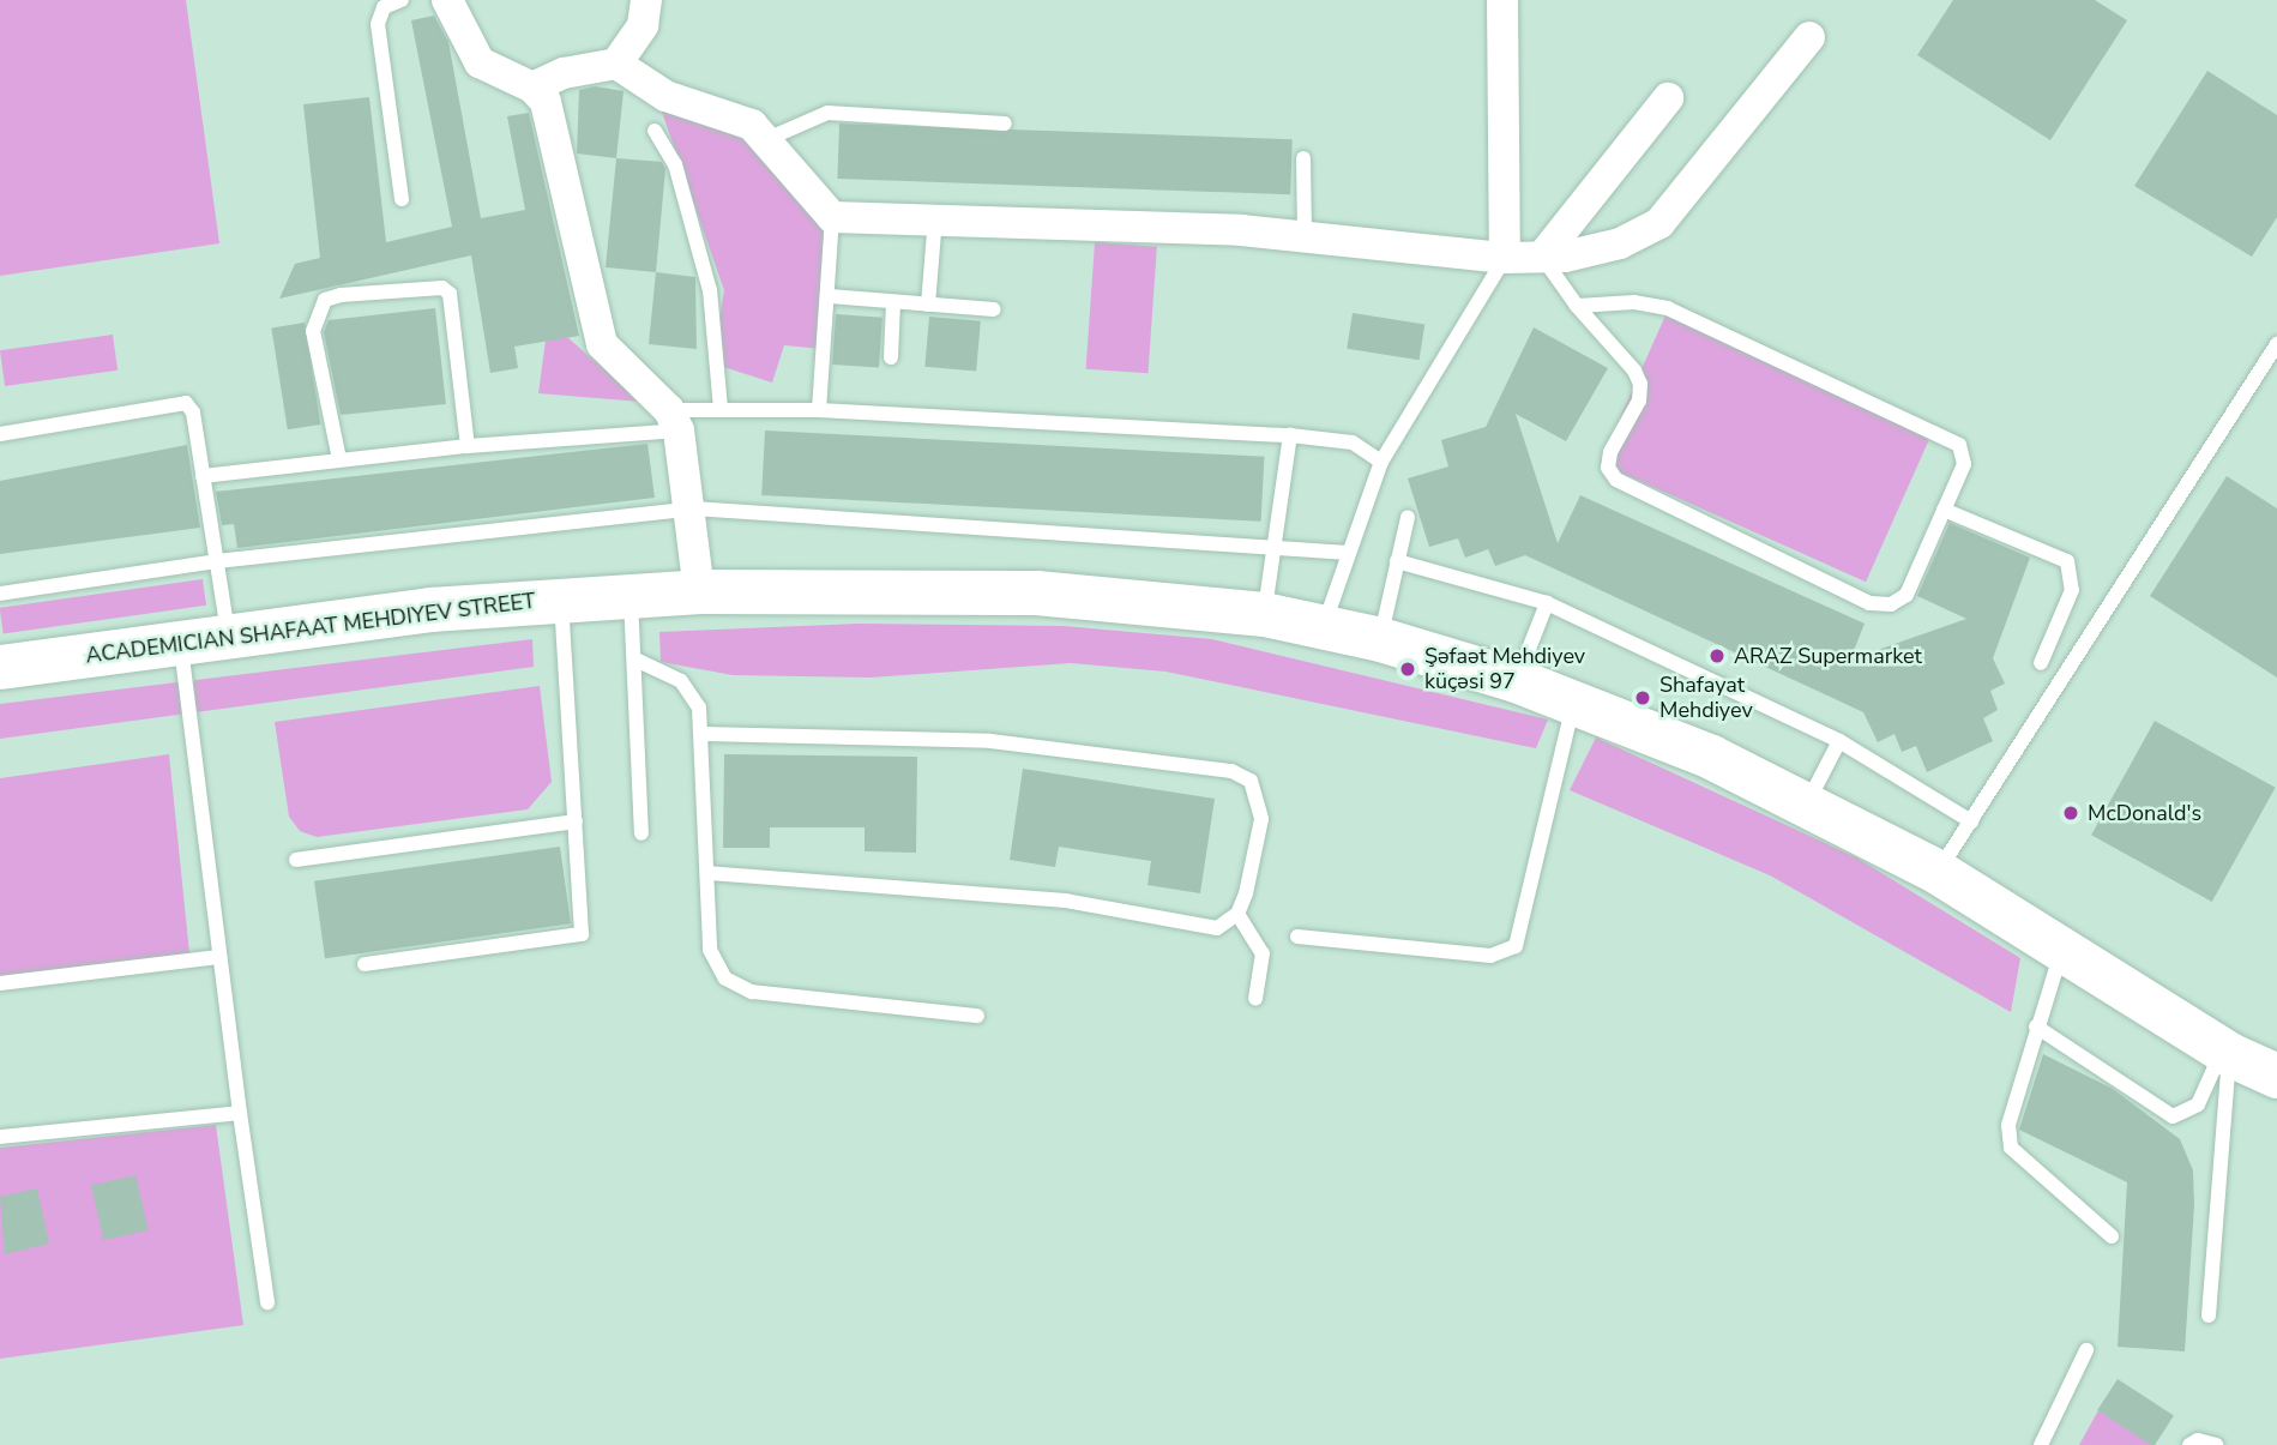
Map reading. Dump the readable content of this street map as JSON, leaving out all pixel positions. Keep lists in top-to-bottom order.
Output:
{
  "streets": {
    "main road": ["ACADEMICIAN SHAFAAT MEHDIYEV STREET"]
  },
  "places": [
    "ARAZ Supermarket",
    "Şəfaət Mehdiyev küçəsi 97",
    "Shafayat Mehdiyev",
    "McDonald's"
  ]
}
